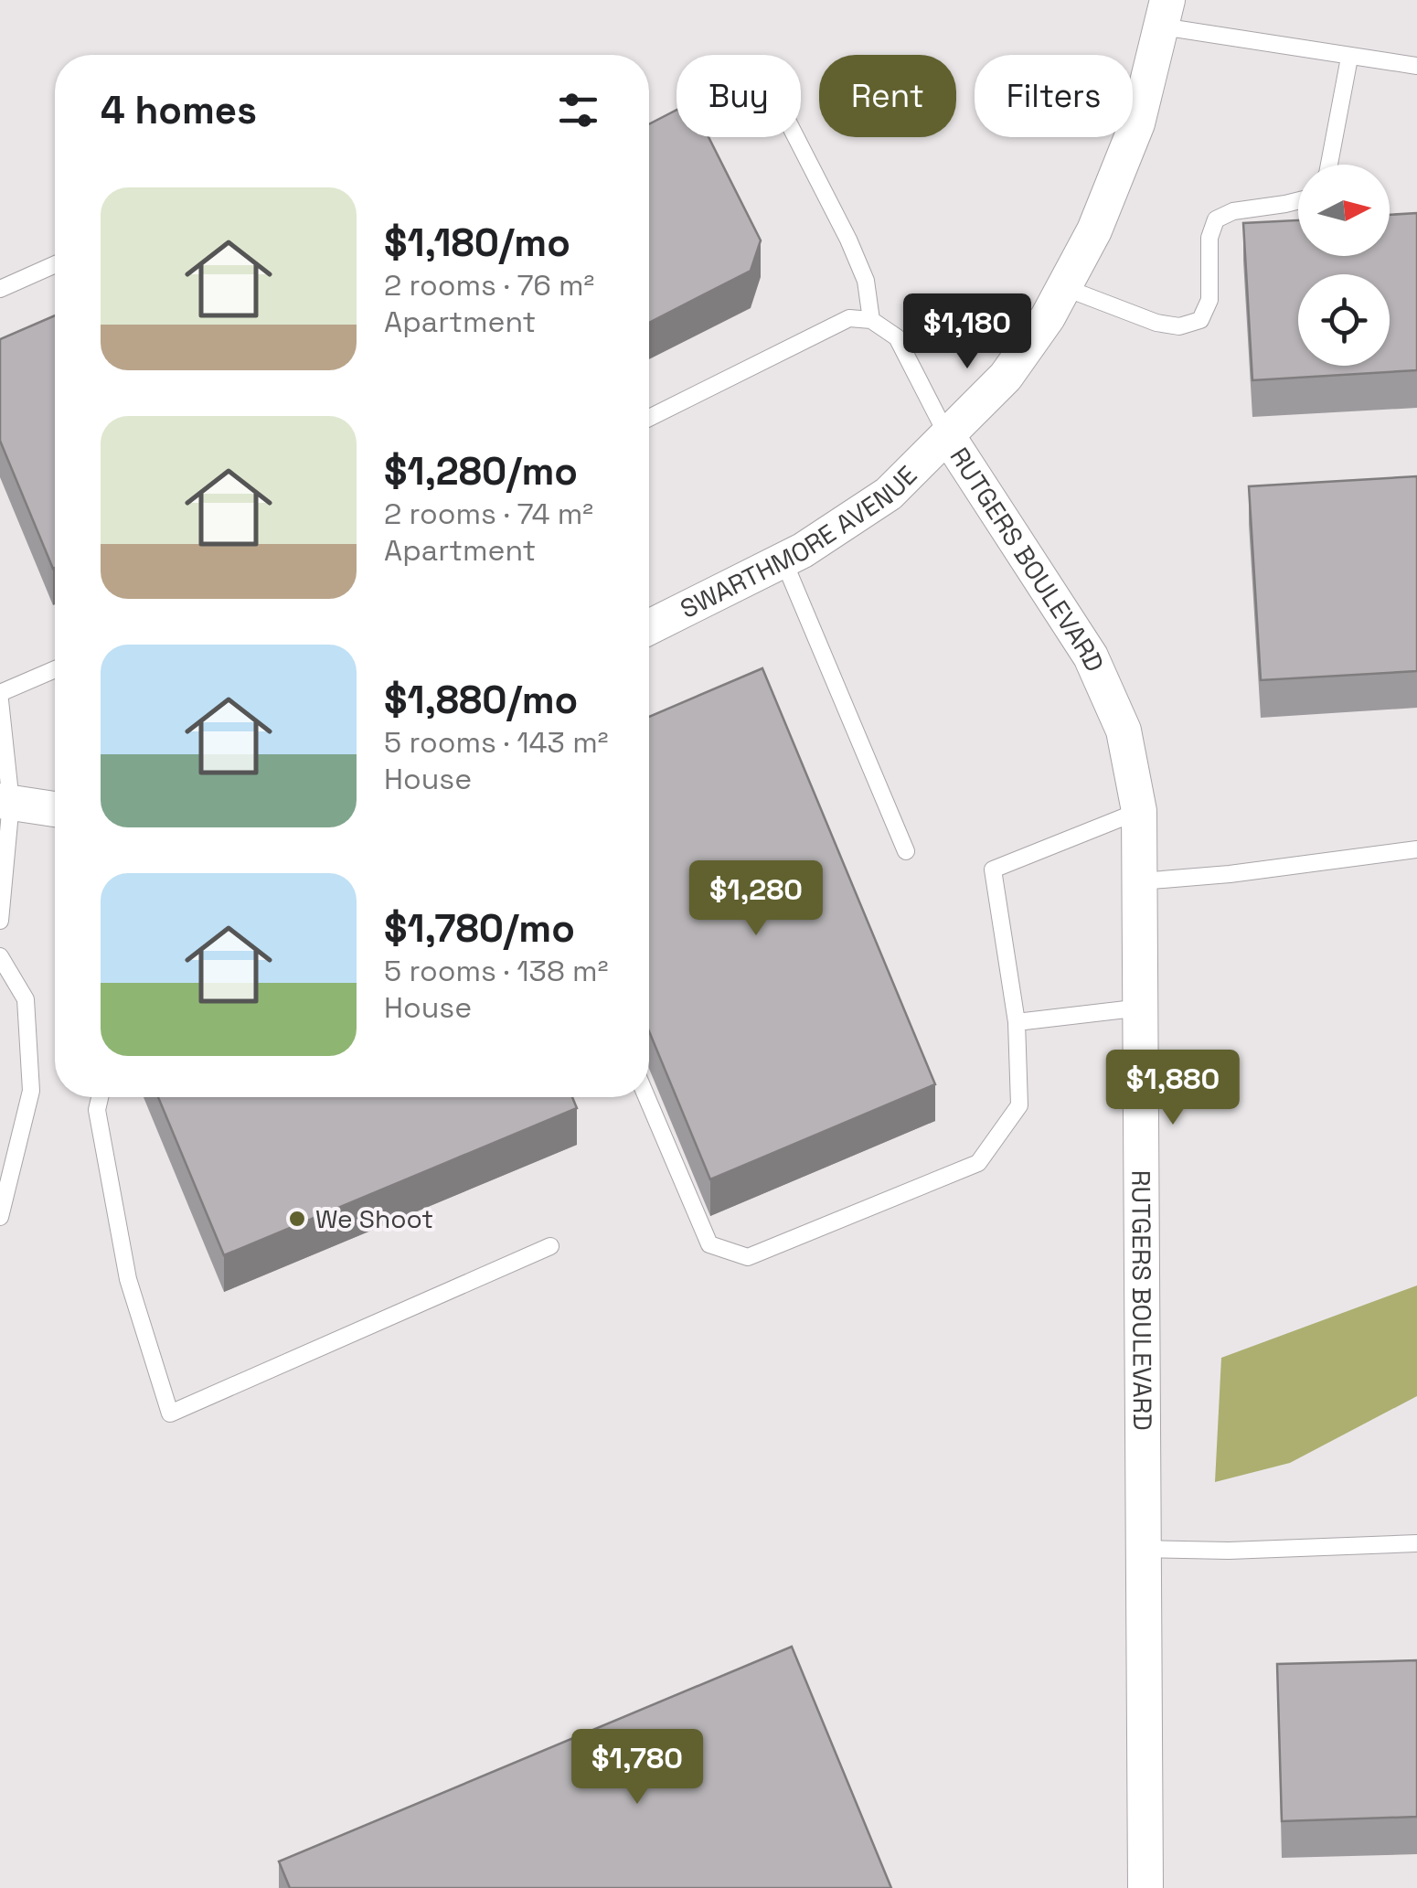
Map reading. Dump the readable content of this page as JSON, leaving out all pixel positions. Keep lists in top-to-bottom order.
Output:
{
  "streets": {
    "street": ["SWARTHMORE AVENUE", "RUTGERS BOULEVARD"]
  },
  "crossings": [
    ["SWARTHMORE AVENUE", "RUTGERS BOULEVARD"]
  ],
  "places": ["We Shoot"],
  "north": "right",
  "page": {
    "chip": ["Buy", "Rent", "Filters"],
    "heading": "4 homes",
    "list": [
      {
        "name": "$1,180/mo",
        "note": "2 rooms · 76 m² · Apartment"
      },
      {
        "name": "$1,280/mo",
        "note": "2 rooms · 74 m² · Apartment"
      },
      {
        "name": "$1,880/mo",
        "note": "5 rooms · 143 m² · House"
      },
      {
        "name": "$1,780/mo",
        "note": "5 rooms · 138 m² · House"
      }
    ],
    "price": [
      "$1,180",
      "$1,280",
      "$1,880",
      "$1,780"
    ]
  }
}
